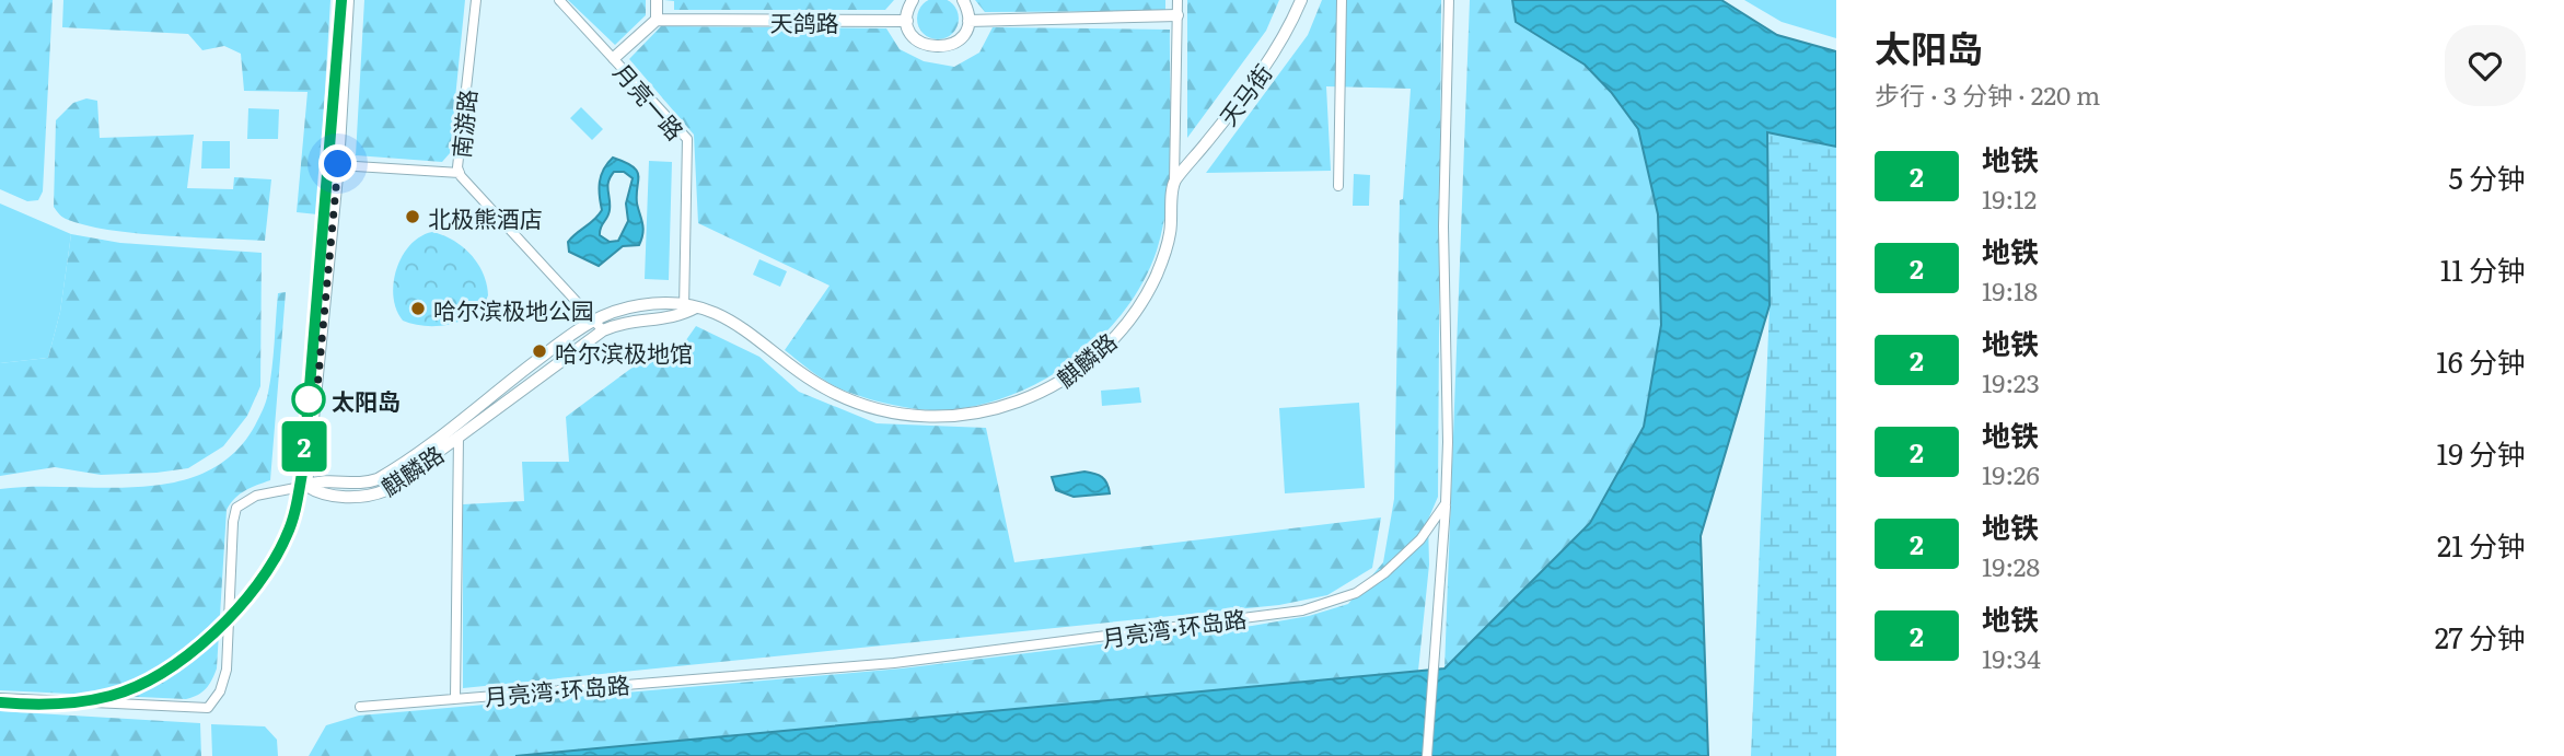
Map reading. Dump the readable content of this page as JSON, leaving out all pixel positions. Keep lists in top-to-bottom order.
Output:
{
  "streets": {
    "street": [
      "天鸽路",
      "天马街",
      "月亮一路",
      "南游路",
      "麒麟路",
      "月亮湾·环岛路"
    ]
  },
  "crossings": [
    ["天马街", "麒麟路"],
    ["月亮一路", "麒麟路"],
    ["南游路", "麒麟路"]
  ],
  "places": [
    "北极熊酒店",
    "哈尔滨极地公园",
    "哈尔滨极地馆",
    "太阳岛"
  ],
  "lines": ["metro line 2"],
  "page": {
    "on_map": "2",
    "heading": ["太阳岛", "步行 · 3 分钟 · 220 m"],
    "list": [
      {
        "mark": "2",
        "name": "地铁",
        "note": "19:12",
        "value": "5 分钟"
      },
      {
        "mark": "2",
        "name": "地铁",
        "note": "19:18",
        "value": "11 分钟"
      },
      {
        "mark": "2",
        "name": "地铁",
        "note": "19:23",
        "value": "16 分钟"
      },
      {
        "mark": "2",
        "name": "地铁",
        "note": "19:26",
        "value": "19 分钟"
      },
      {
        "mark": "2",
        "name": "地铁",
        "note": "19:28",
        "value": "21 分钟"
      },
      {
        "mark": "2",
        "name": "地铁",
        "note": "19:34",
        "value": "27 分钟"
      }
    ]
  }
}
